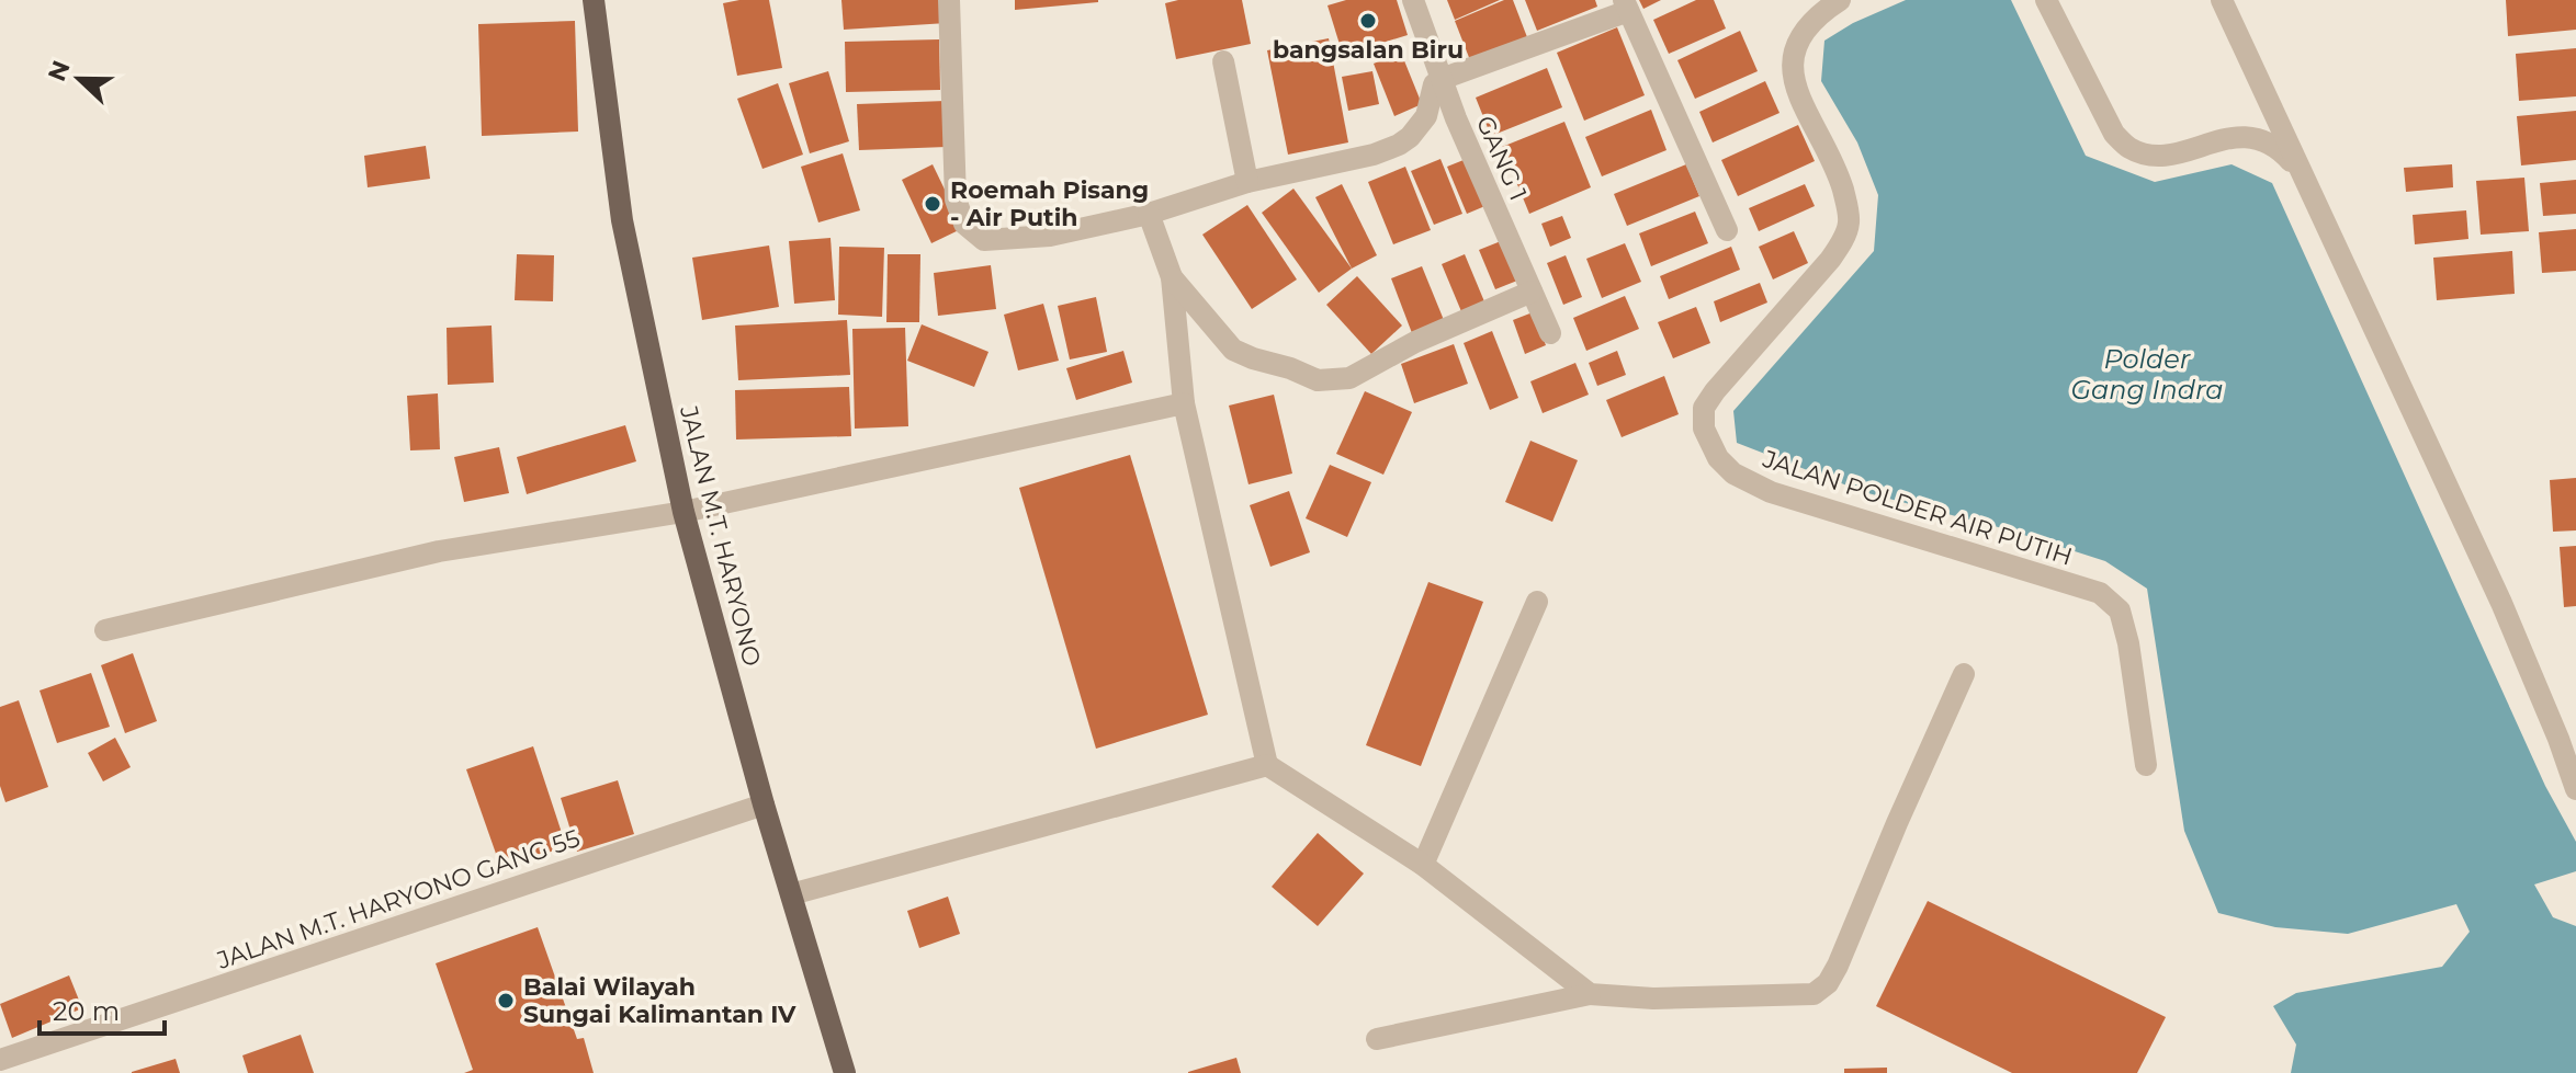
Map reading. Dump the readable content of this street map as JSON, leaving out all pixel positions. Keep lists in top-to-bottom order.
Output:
{
  "streets": {
    "main road": ["JALAN M.T. HARYONO"],
    "street": ["GANG 1", "JALAN POLDER AIR PUTIH", "JALAN M.T. HARYONO GANG 55"]
  },
  "crossings": [
    ["JALAN M.T. HARYONO", "JALAN M.T. HARYONO GANG 55"]
  ],
  "water": ["Polder Gang Indra"],
  "places": ["bangsalan Biru", "Roemah Pisang - Air Putih", "Balai Wilayah Sungai Kalimantan IV"],
  "scale_bar": "20 m",
  "north": "left"
}
